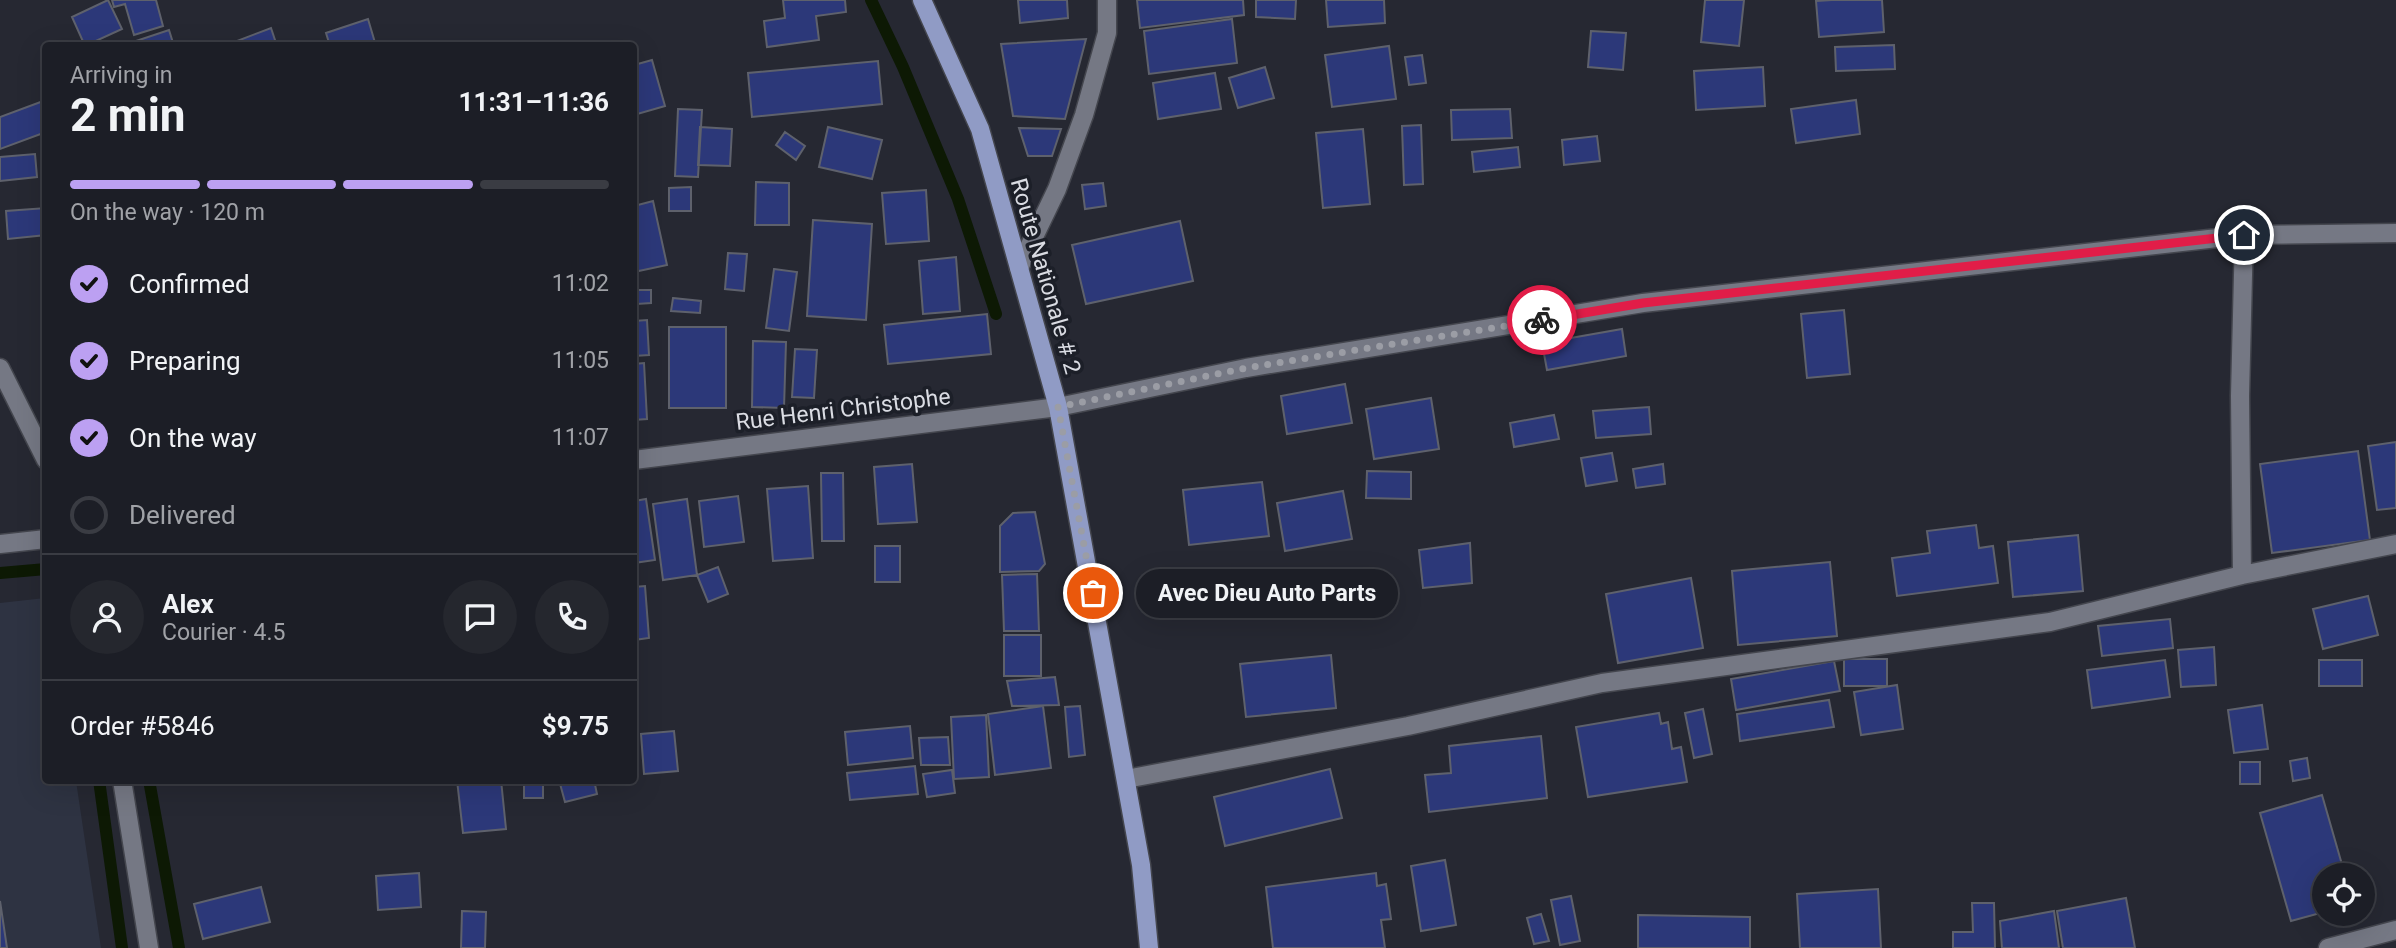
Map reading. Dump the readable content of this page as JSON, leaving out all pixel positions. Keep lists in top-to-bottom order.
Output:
{
  "streets": {
    "main road": ["Route Nationale # 2"],
    "street": ["Rue Henri Christophe"]
  },
  "crossings": [
    ["Route Nationale # 2", "Rue Henri Christophe"]
  ],
  "places": ["Avec Dieu Auto Parts"],
  "page": {
    "heading": ["2 min", "Arriving in", "11:31–11:36"],
    "panel": [
      "Alex",
      "Courier · 4.5",
      "Order #5846",
      "$9.75"
    ],
    "bar": "On the way · 120 m",
    "list": [
      ["Confirmed", "11:02"],
      ["Preparing", "11:05"],
      ["On the way", "11:07"],
      "Delivered"
    ],
    "bubble": "Avec Dieu Auto Parts"
  }
}
